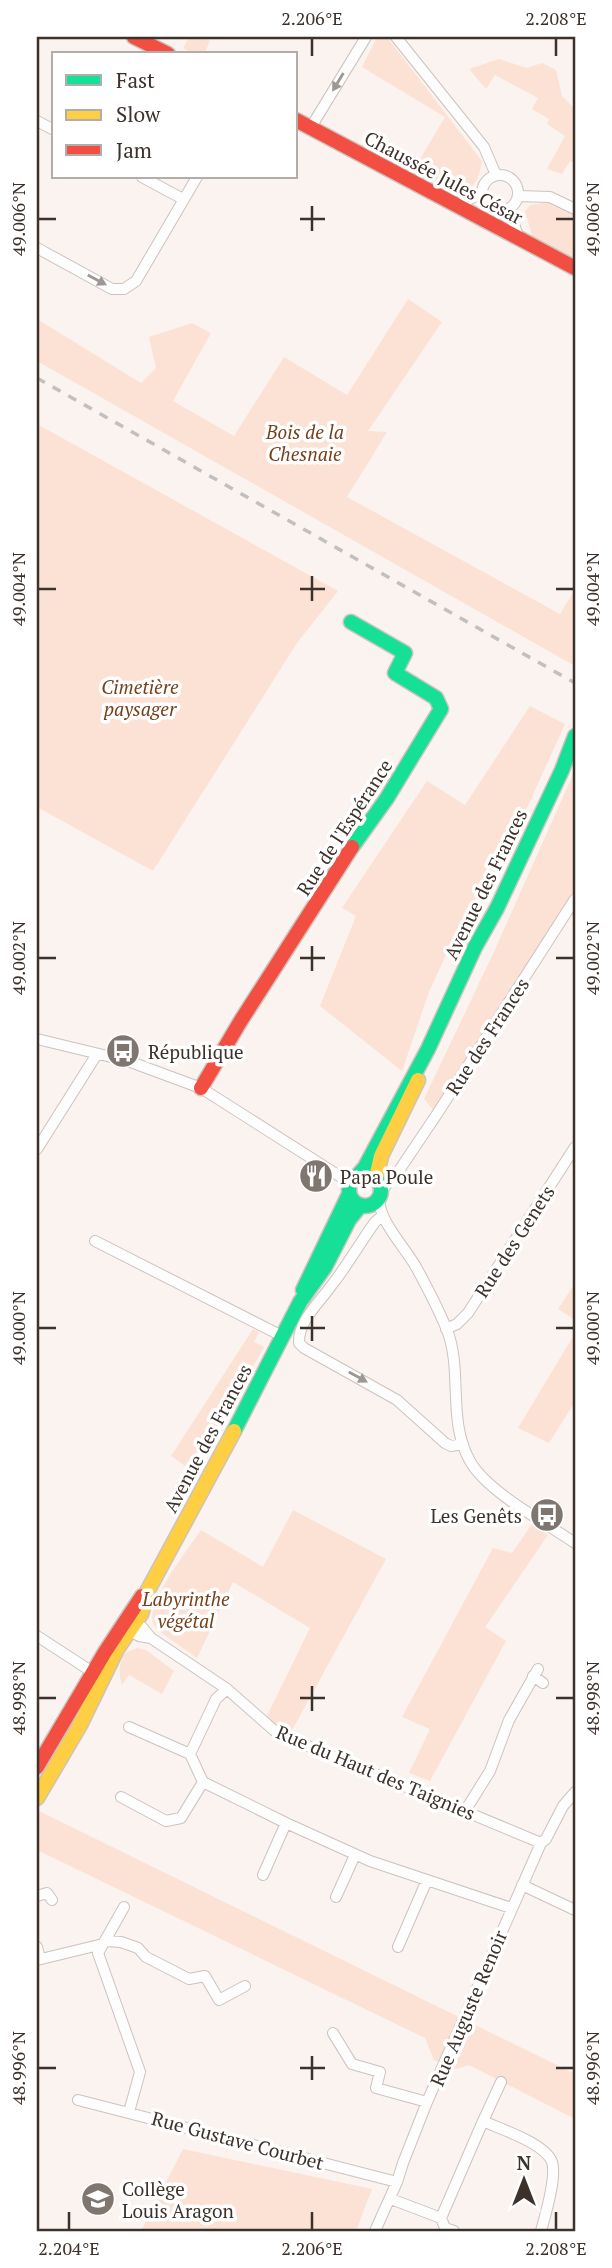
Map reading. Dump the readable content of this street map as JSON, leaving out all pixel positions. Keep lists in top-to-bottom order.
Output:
{
  "streets": {
    "main road": ["Chaussée Jules César", "Rue de l'Espérance", "Avenue des Frances"],
    "street": [
      "Rue des Frances",
      "Rue des Genets",
      "Rue du Haut des Taignies",
      "Rue Auguste Renoir",
      "Rue Gustave Courbet"
    ]
  },
  "crossings": [
    ["Avenue des Frances", "Rue des Frances"],
    ["Avenue des Frances", "Rue du Haut des Taignies"],
    ["Rue du Haut des Taignies", "Rue Auguste Renoir"],
    ["Rue Auguste Renoir", "Rue Gustave Courbet"]
  ],
  "parks": ["Bois de la Chesnaie", "Cimetière paysager", "Labyrinthe végétal"],
  "places": {
    "bus stop": ["République", "Les Genêts"],
    "restaurant": ["Papa Poule"],
    "school or university": ["Collège Louis Aragon"]
  },
  "legend": ["Fast", "Slow", "Jam"],
  "north": "top",
  "coordinates": [
    "2.206°E",
    "2.208°E",
    "49.006°N",
    "49.004°N",
    "49.002°N",
    "49.000°N",
    "48.998°N",
    "48.996°N",
    "2.204°E"
  ]
}
